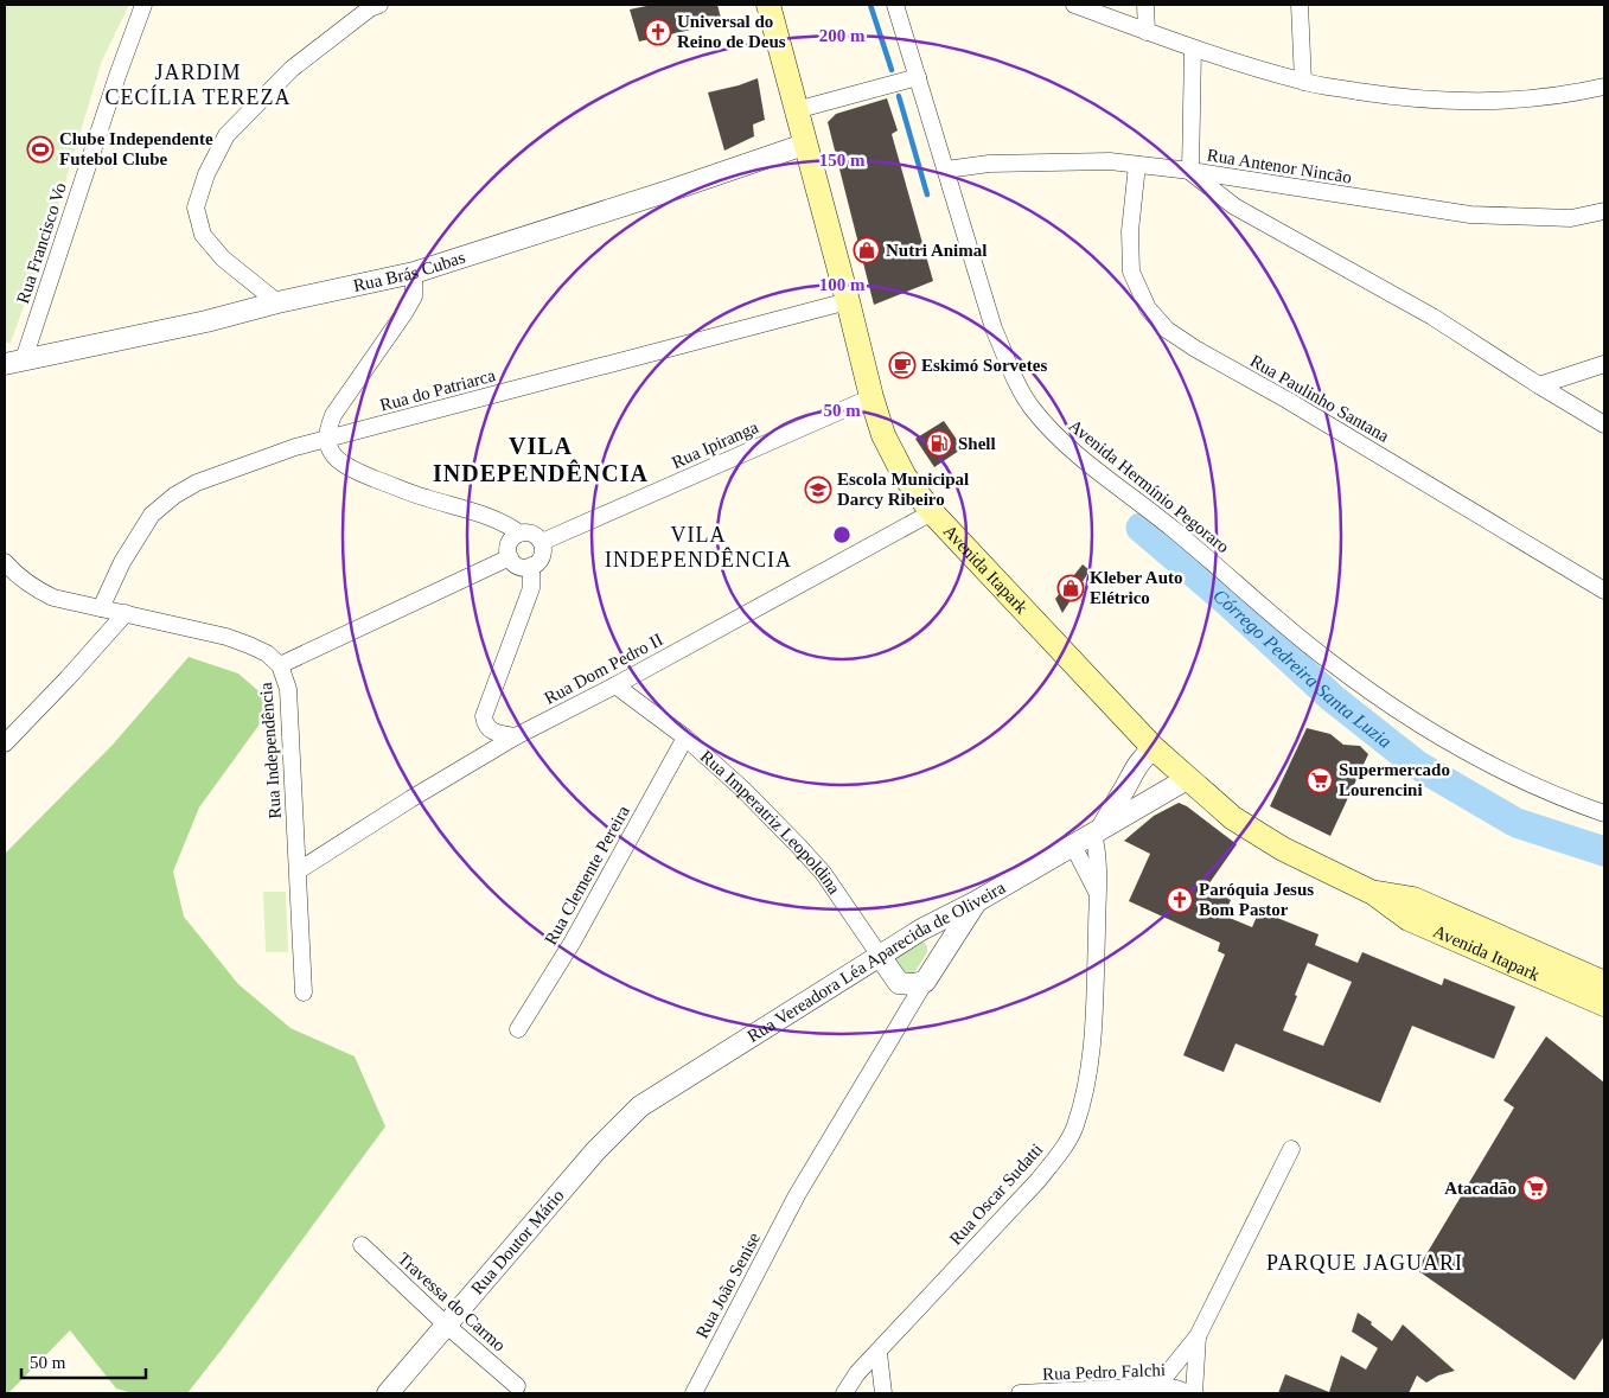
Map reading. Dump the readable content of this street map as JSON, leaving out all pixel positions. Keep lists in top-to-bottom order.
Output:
{
  "streets": {
    "main road": ["Avenida Itapark"],
    "street": [
      "Rua Antenor Nincão",
      "Rua Francisco Vo",
      "Rua Brás Cubas",
      "Rua do Patriarca",
      "Rua Paulinho Santana",
      "Rua Ipiranga",
      "Avenida Hermínio Pegoraro",
      "Rua Dom Pedro II",
      "Rua Independência",
      "Rua Imperatriz Leopoldina",
      "Rua Clemente Pereira",
      "Rua Vereadora Léa Aparecida de Oliveira",
      "Rua Oscar Sudatti",
      "Rua Doutor Mário",
      "Rua João Senise",
      "Travessa do Carmo",
      "Rua Pedro Falchi"
    ]
  },
  "crossings": [
    ["Rua Antenor Nincão", "Rua Paulinho Santana"],
    ["Rua Antenor Nincão", "Avenida Hermínio Pegoraro"],
    ["Rua Francisco Vo", "Rua Brás Cubas"],
    ["Rua Brás Cubas", "Avenida Itapark"],
    ["Rua do Patriarca", "Avenida Itapark"],
    ["Rua do Patriarca", "Rua Independência"],
    ["Rua Ipiranga", "Avenida Itapark"],
    ["Avenida Itapark", "Rua Dom Pedro II"],
    ["Avenida Itapark", "Rua Vereadora Léa Aparecida de Oliveira"],
    ["Rua Dom Pedro II", "Rua Independência"],
    ["Rua Dom Pedro II", "Rua Imperatriz Leopoldina"],
    ["Rua Imperatriz Leopoldina", "Rua Clemente Pereira"],
    ["Rua Imperatriz Leopoldina", "Rua Vereadora Léa Aparecida de Oliveira"],
    ["Rua Vereadora Léa Aparecida de Oliveira", "Rua Oscar Sudatti"],
    ["Rua Vereadora Léa Aparecida de Oliveira", "Rua Doutor Mário"],
    ["Rua Doutor Mário", "Travessa do Carmo"]
  ],
  "districts": [
    "JARDIM CECÍLIA TEREZA",
    "VILA INDEPENDÊNCIA",
    "VILA INDEPENDÊNCIA",
    "PARQUE JAGUARI"
  ],
  "water": ["Córrego Pedreira Santa Luzia"],
  "places": {
    "church": ["Universal do Reino de Deus", "Paróquia Jesus Bom Pastor"],
    "sports": ["Clube Independente Futebol Clube"],
    "shop": ["Nutri Animal", "Kleber Auto Elétrico"],
    "cafe": ["Eskimó Sorvetes"],
    "fuel station": ["Shell"],
    "school or university": ["Escola Municipal Darcy Ribeiro"],
    "supermarket": ["Supermercado Lourencini", "Atacadão"]
  },
  "scale_bar": "50 m",
  "rings": [
    "200 m",
    "150 m",
    "100 m",
    "50 m"
  ]
}
